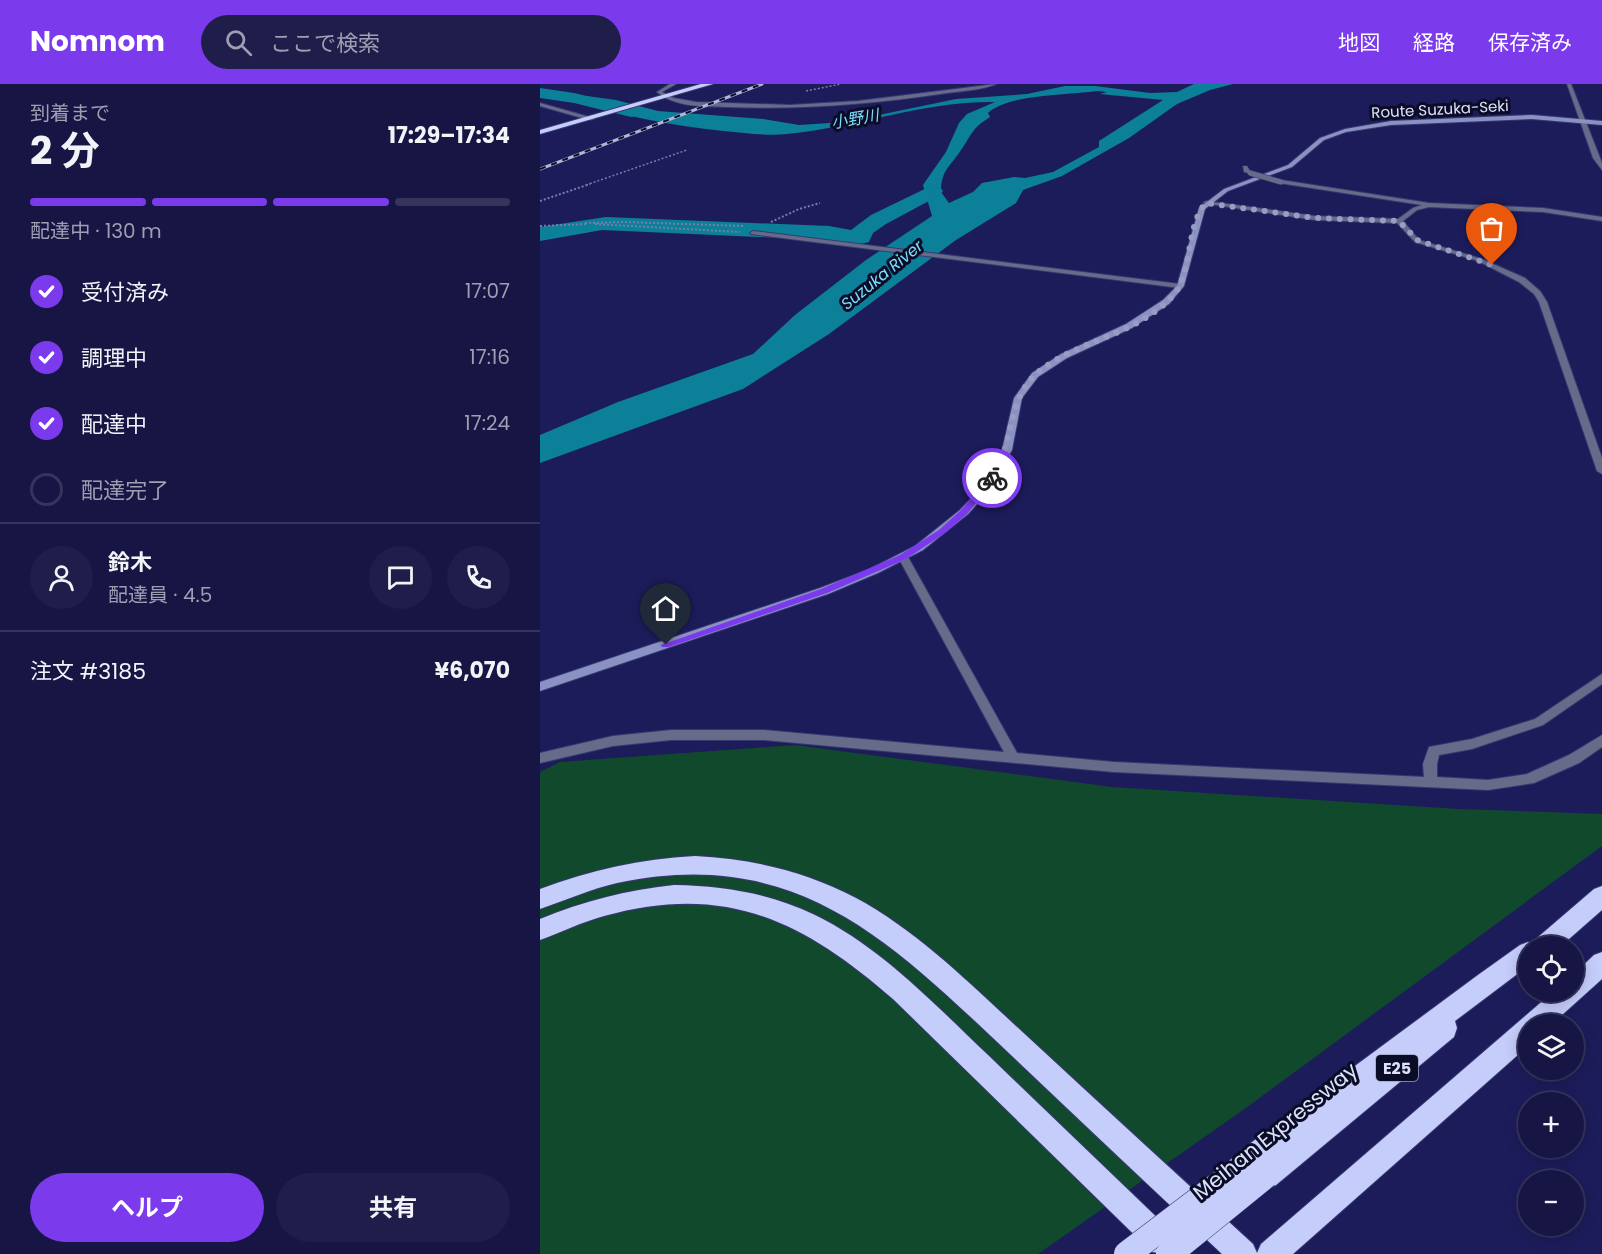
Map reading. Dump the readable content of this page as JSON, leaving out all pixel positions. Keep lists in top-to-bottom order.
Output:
{
  "streets": {
    "highway": ["E25", "Meihan Expressway"],
    "main road": ["Route Suzuka-Seki"]
  },
  "water": ["小野川", "Suzuka River"],
  "page": {
    "header": "Nomnom",
    "search": "ここで検索",
    "nav": ["地図", "経路", "保存済み"],
    "heading": ["2 分", "到着まで", "17:29–17:34"],
    "panel": [
      "鈴木",
      "配達員 · 4.5",
      "注文 #3185",
      "¥6,070"
    ],
    "bar": "配達中 · 130 m",
    "list": [
      ["受付済み", "17:07"],
      ["調理中", "17:16"],
      ["配達中", "17:24"],
      "配達完了"
    ],
    "map_buttons": ["+", "−"],
    "buttons": ["ヘルプ", "共有"]
  }
}
